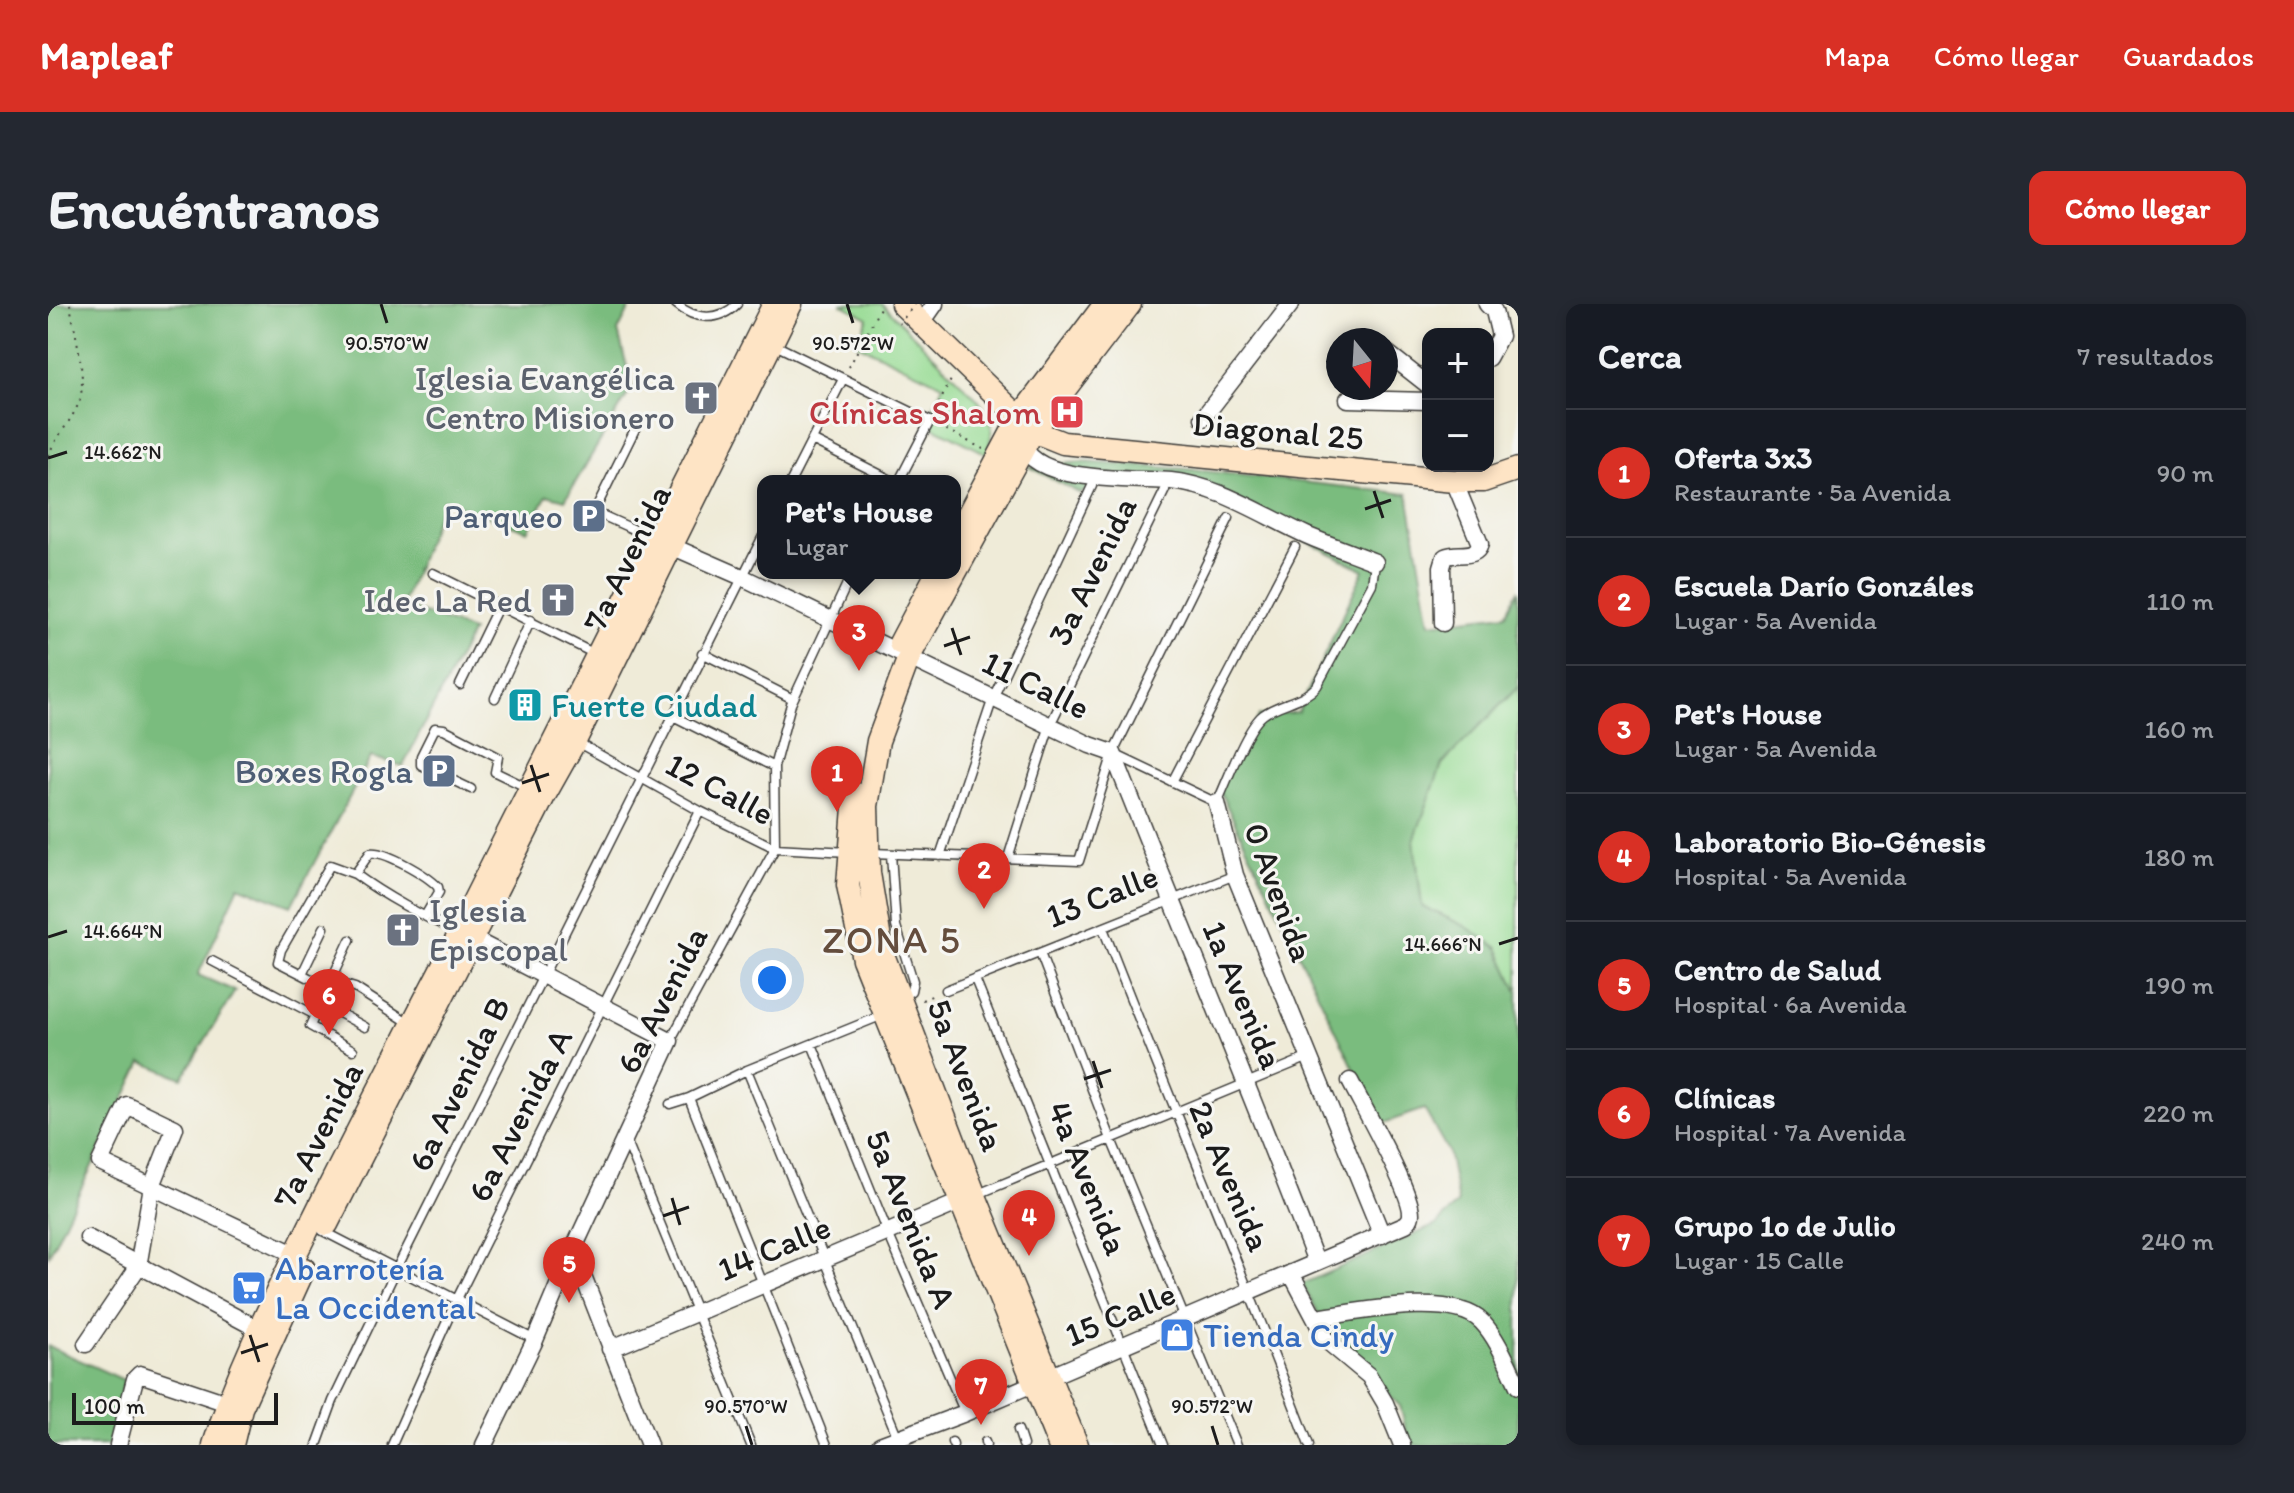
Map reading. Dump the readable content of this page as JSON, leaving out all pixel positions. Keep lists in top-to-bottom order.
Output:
{
  "streets": {
    "street": [
      "Diagonal 25",
      "7a Avenida",
      "11 Calle",
      "0 Avenida",
      "1a Avenida",
      "6a Avenida",
      "5a Avenida",
      "14 Calle",
      "15 Calle"
    ],
    "lane": [
      "3a Avenida",
      "12 Calle",
      "13 Calle",
      "6a Avenida B",
      "6a Avenida A",
      "2a Avenida",
      "4a Avenida",
      "5a Avenida A"
    ]
  },
  "crossings": [
    ["Diagonal 25", "5a Avenida"],
    ["7a Avenida", "11 Calle"],
    ["7a Avenida", "12 Calle"],
    ["3a Avenida", "11 Calle"],
    ["3a Avenida", "12 Calle"],
    ["11 Calle", "12 Calle"],
    ["11 Calle", "0 Avenida"],
    ["11 Calle", "1a Avenida"],
    ["11 Calle", "6a Avenida"],
    ["11 Calle", "5a Avenida"],
    ["11 Calle", "6a Avenida B"],
    ["12 Calle", "1a Avenida"],
    ["12 Calle", "6a Avenida"],
    ["12 Calle", "5a Avenida"],
    ["12 Calle", "6a Avenida B"],
    ["12 Calle", "6a Avenida A"],
    ["0 Avenida", "13 Calle"],
    ["0 Avenida", "14 Calle"],
    ["0 Avenida", "15 Calle"],
    ["13 Calle", "1a Avenida"],
    ["13 Calle", "2a Avenida"],
    ["13 Calle", "4a Avenida"],
    ["1a Avenida", "14 Calle"],
    ["1a Avenida", "15 Calle"],
    ["5a Avenida", "14 Calle"],
    ["5a Avenida", "15 Calle"],
    ["2a Avenida", "14 Calle"],
    ["2a Avenida", "15 Calle"],
    ["4a Avenida", "14 Calle"],
    ["4a Avenida", "15 Calle"],
    ["5a Avenida A", "14 Calle"],
    ["5a Avenida A", "15 Calle"]
  ],
  "districts": ["ZONA 5"],
  "places": {
    "church": ["Iglesia Evangélica Centro Misionero", "Idec La Red", "Iglesia Episcopal"],
    "hospital": ["Clínicas Shalom"],
    "parking": ["Parqueo", "Boxes Rogla"],
    "building": ["Fuerte Ciudad"],
    "supermarket": ["Abarrotería La Occidental"],
    "shop": ["Tienda Cindy"]
  },
  "scale_bar": "100 m",
  "north": "bottom",
  "page": {
    "header": "Mapleaf",
    "nav": ["Mapa", "Cómo llegar", "Guardados"],
    "buttons": "Cómo llegar",
    "title": "Encuéntranos",
    "heading": ["Cerca", "7 resultados"],
    "map_buttons": ["+", "−"],
    "list": [
      {
        "mark": "1",
        "name": "Oferta 3x3",
        "note": "Restaurante · 5a Avenida",
        "value": "90 m"
      },
      {
        "mark": "2",
        "name": "Escuela Darío Gonzáles",
        "note": "Lugar · 5a Avenida",
        "value": "110 m"
      },
      {
        "mark": "3",
        "name": "Pet's House",
        "note": "Lugar · 5a Avenida",
        "value": "160 m"
      },
      {
        "mark": "4",
        "name": "Laboratorio Bio-Génesis",
        "note": "Hospital · 5a Avenida",
        "value": "180 m"
      },
      {
        "mark": "5",
        "name": "Centro de Salud",
        "note": "Hospital · 6a Avenida",
        "value": "190 m"
      },
      {
        "mark": "6",
        "name": "Clínicas",
        "note": "Hospital · 7a Avenida",
        "value": "220 m"
      },
      {
        "mark": "7",
        "name": "Grupo 1o de Julio",
        "note": "Lugar · 15 Calle",
        "value": "240 m"
      }
    ],
    "popup": ["Pet's House", "Lugar"],
    "pins": [
      "3",
      "1",
      "2",
      "6",
      "4",
      "5",
      "7"
    ],
    "scale": "100 m"
  },
  "coordinates": [
    "90.570°W",
    "90.572°W",
    "14.662°N",
    "14.664°N",
    "14.666°N"
  ]
}
